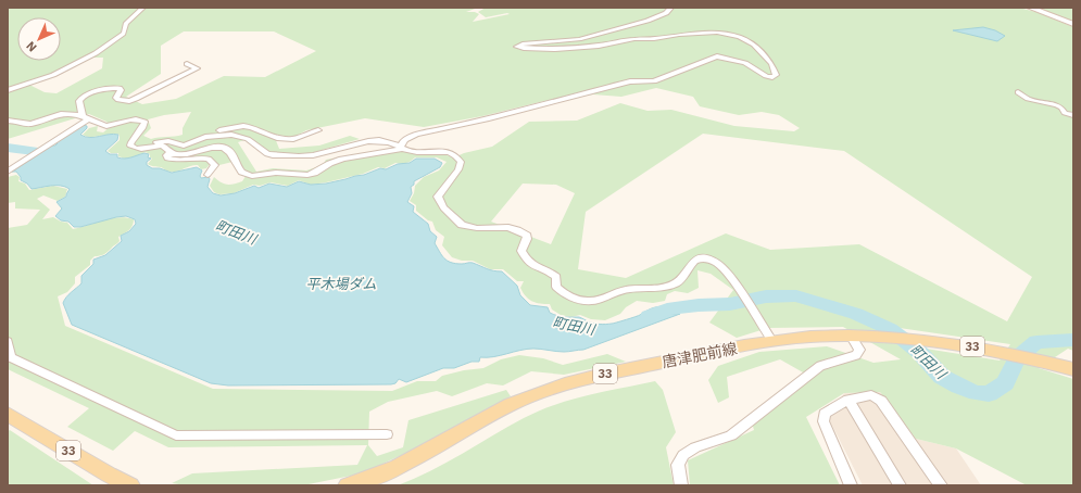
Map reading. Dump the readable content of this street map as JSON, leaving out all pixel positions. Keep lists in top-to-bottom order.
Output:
{
  "streets": {
    "main road": ["33", "唐津肥前線"]
  },
  "water": ["町田川", "平木場ダム"],
  "north": "bottom left"
}
